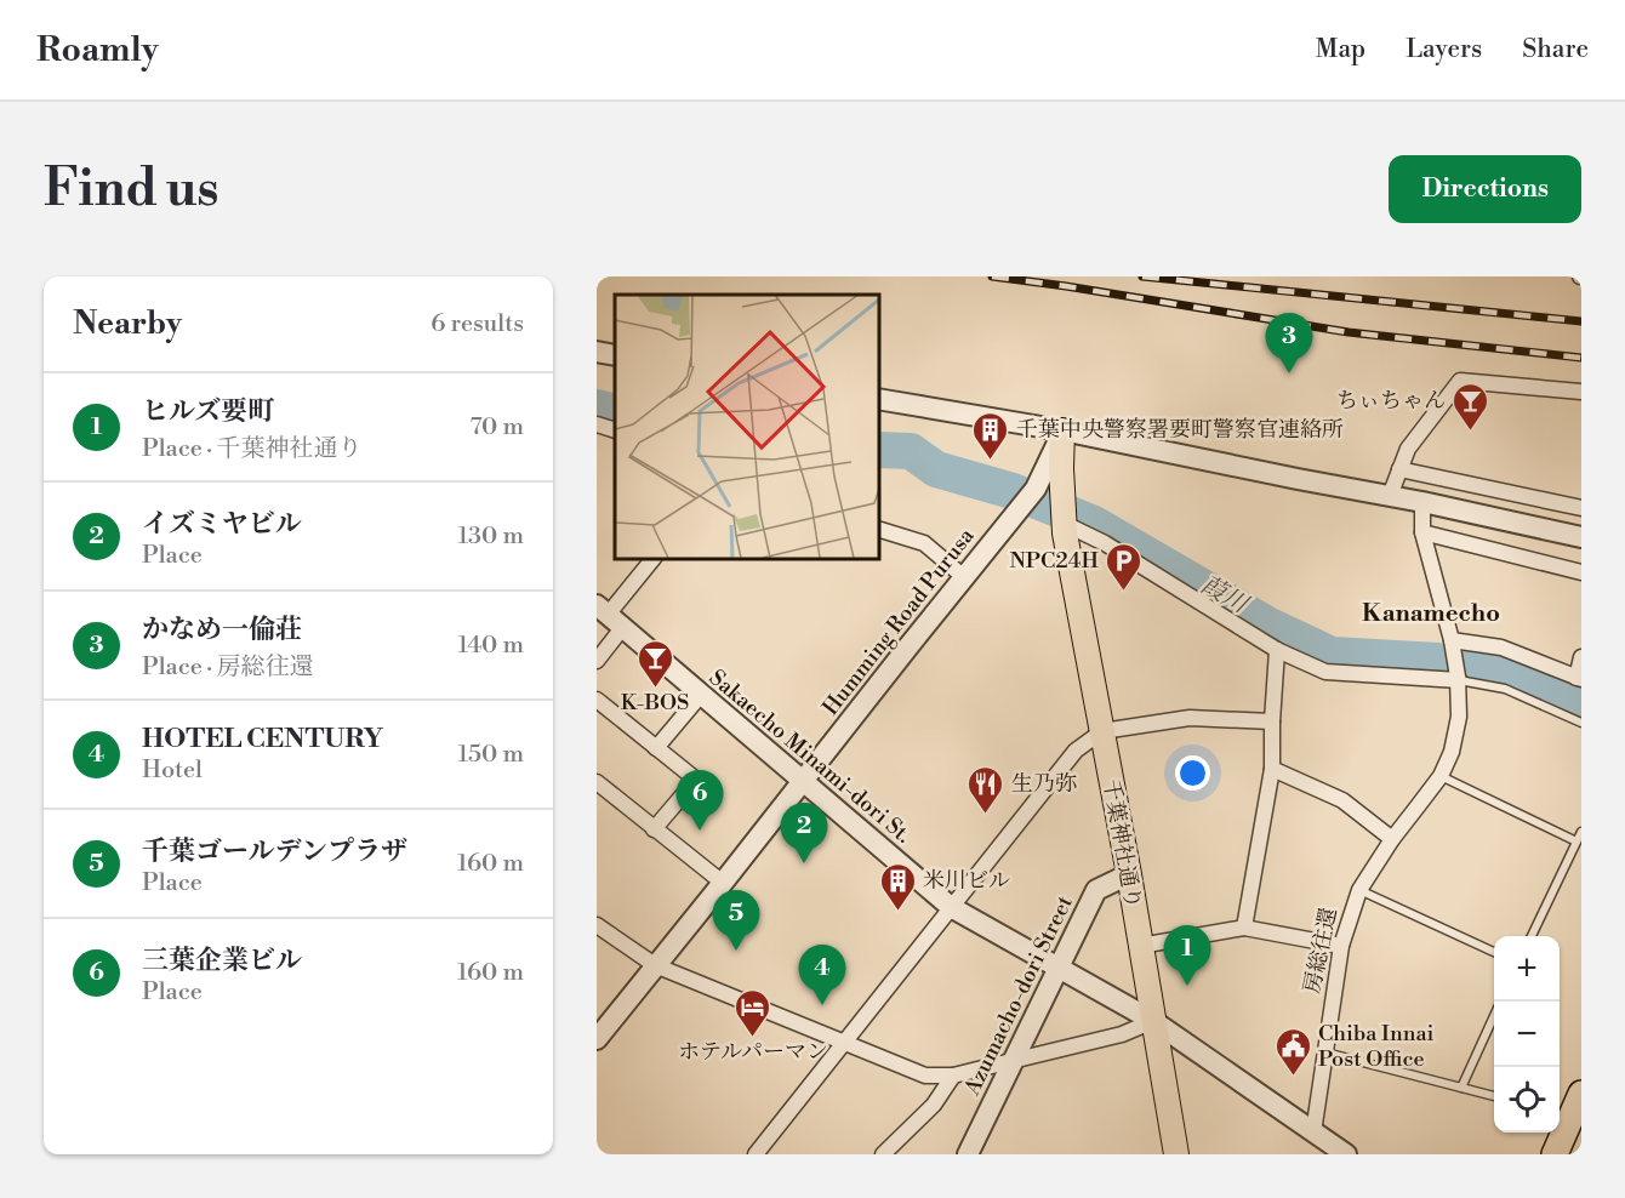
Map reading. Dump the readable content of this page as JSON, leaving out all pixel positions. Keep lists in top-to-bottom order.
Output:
{
  "streets": {
    "main road": ["千葉神社通り"],
    "street": [
      "Humming Road Purusa",
      "Sakaecho Minami-dori St.",
      "房総往還",
      "Azumacho-dori Street"
    ]
  },
  "crossings": [
    ["Humming Road Purusa", "Sakaecho Minami-dori St."],
    ["Humming Road Purusa", "千葉神社通り"],
    ["Sakaecho Minami-dori St.", "千葉神社通り"],
    ["Sakaecho Minami-dori St.", "房総往還"],
    ["Sakaecho Minami-dori St.", "Azumacho-dori Street"],
    ["千葉神社通り", "Azumacho-dori Street"]
  ],
  "districts": ["Kanamecho"],
  "water": ["葭川"],
  "places": {
    "bar": ["ちぃちゃん", "K-BOS"],
    "building": ["千葉中央警察署要町警察官連絡所", "米川ビル"],
    "parking": ["NPC24H"],
    "restaurant": ["生乃弥"],
    "hotel": ["ホテルパーマン"],
    "public building": ["Chiba Innai Post Office"]
  },
  "page": {
    "header": "Roamly",
    "nav": ["Map", "Layers", "Share"],
    "buttons": "Directions",
    "title": "Find us",
    "heading": ["Nearby", "6 results"],
    "pins": [
      "3",
      "6",
      "2",
      "5",
      "1",
      "4"
    ],
    "list": [
      {
        "mark": "1",
        "name": "ヒルズ要町",
        "note": "Place · 千葉神社通り",
        "value": "70 m"
      },
      {
        "mark": "2",
        "name": "イズミヤビル",
        "note": "Place",
        "value": "130 m"
      },
      {
        "mark": "3",
        "name": "かなめ一倫荘",
        "note": "Place · 房総往還",
        "value": "140 m"
      },
      {
        "mark": "4",
        "name": "HOTEL CENTURY",
        "note": "Hotel",
        "value": "150 m"
      },
      {
        "mark": "5",
        "name": "千葉ゴールデンプラザ",
        "note": "Place",
        "value": "160 m"
      },
      {
        "mark": "6",
        "name": "三葉企業ビル",
        "note": "Place",
        "value": "160 m"
      }
    ],
    "map_buttons": ["+", "−"]
  }
}
